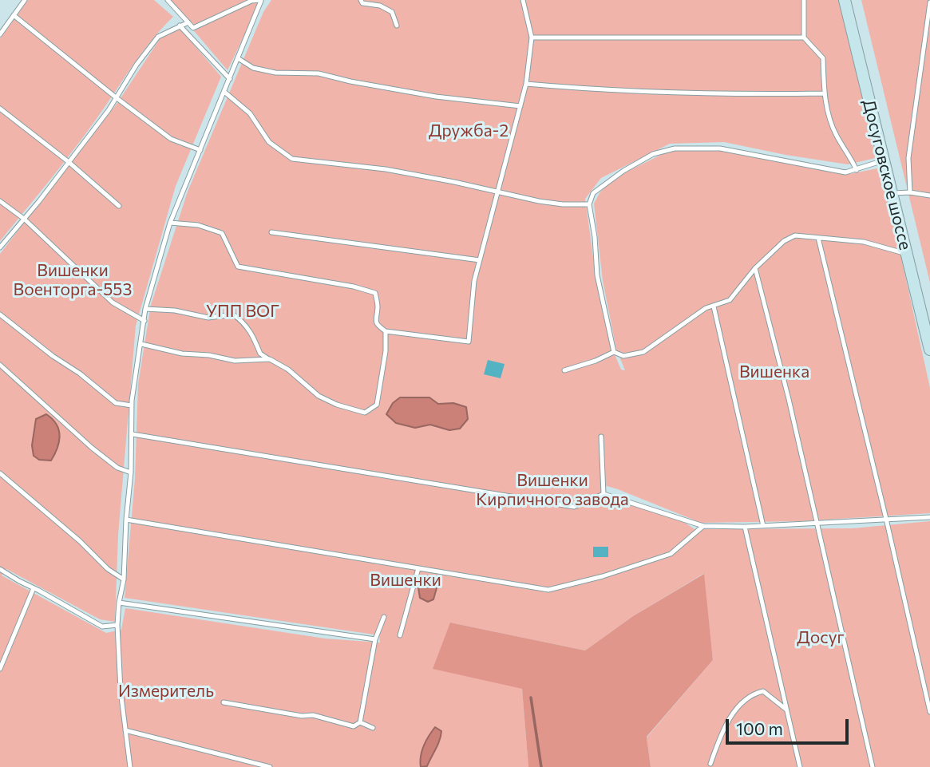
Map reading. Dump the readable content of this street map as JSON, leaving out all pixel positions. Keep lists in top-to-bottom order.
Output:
{
  "streets": {
    "main road": ["Досуговское шоссе"]
  },
  "parks": [
    "Дружба-2",
    "Вишенки Военторга-553",
    "УПП ВОГ",
    "Вишенка",
    "Вишенки Кирпичного завода",
    "Вишенки",
    "Досуг",
    "Измеритель"
  ],
  "scale_bar": "100 m"
}
